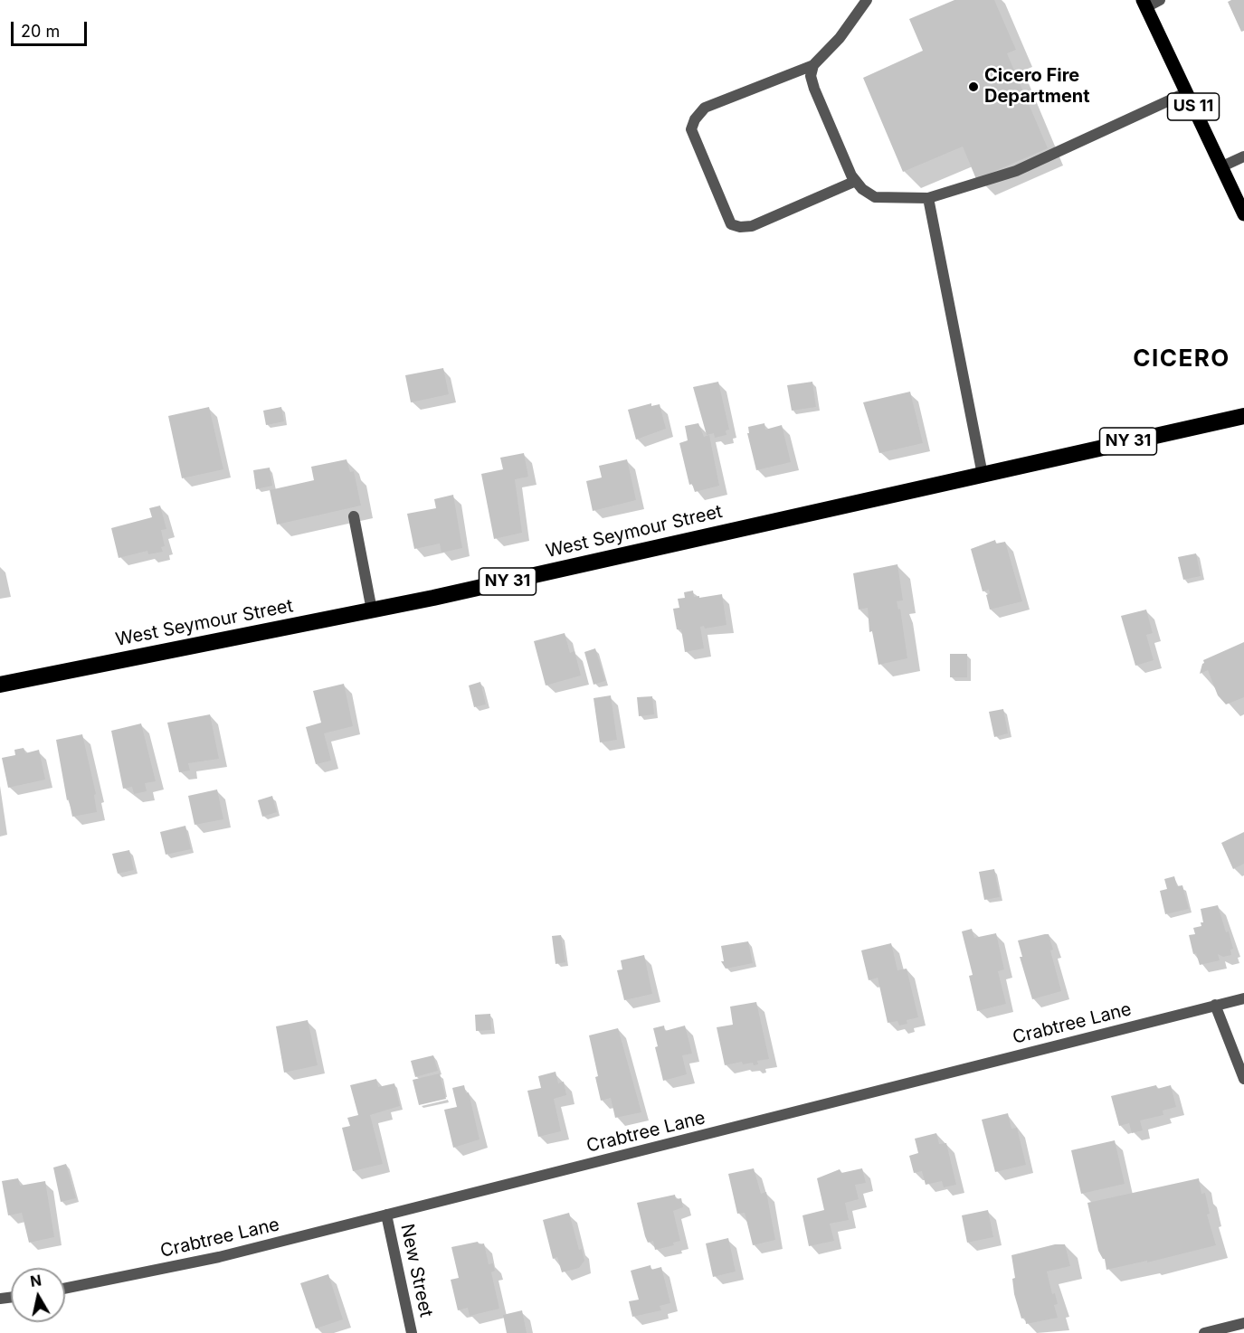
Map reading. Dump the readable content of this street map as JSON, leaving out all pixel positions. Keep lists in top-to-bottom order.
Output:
{
  "streets": {
    "highway": ["NY 31", "West Seymour Street"],
    "main road": ["US 11"],
    "street": ["Crabtree Lane", "New Street"]
  },
  "crossings": [
    ["Crabtree Lane", "New Street"]
  ],
  "districts": ["CICERO"],
  "places": ["Cicero Fire Department"],
  "scale_bar": "20 m",
  "north": "top"
}
